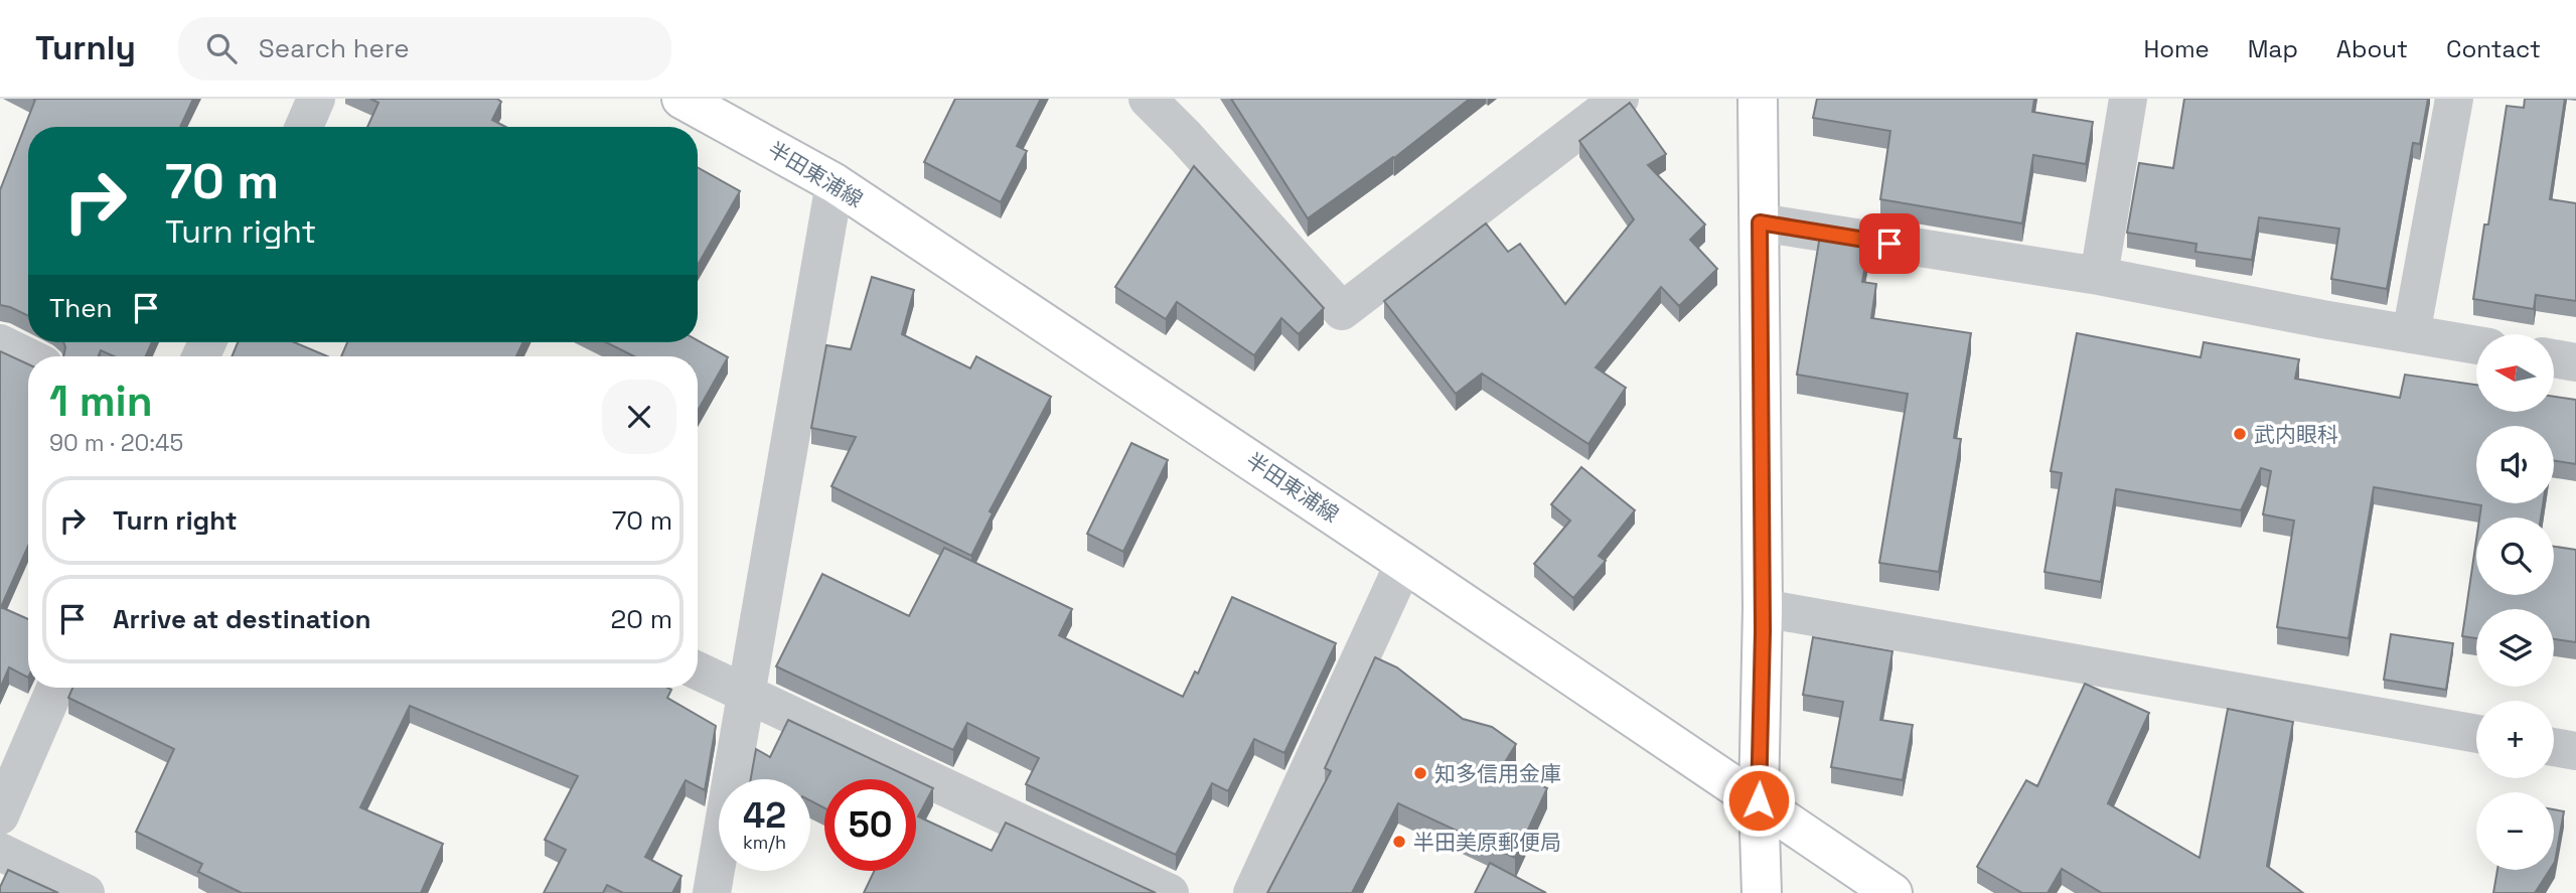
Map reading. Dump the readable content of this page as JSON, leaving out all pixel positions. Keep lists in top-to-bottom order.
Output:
{
  "streets": {
    "main road": ["半田東浦線"]
  },
  "places": ["武内眼科", "知多信用金庫", "半田美原郵便局"],
  "north": "left",
  "page": {
    "header": "Turnly",
    "search": "Search here",
    "nav": [
      "Home",
      "Map",
      "About",
      "Contact"
    ],
    "turn": ["70 m", "Turn right"],
    "then": "Then",
    "map_buttons": ["+", "−"],
    "heading": ["1 min", "90 m · 20:45"],
    "list": [
      {
        "name": "Turn right",
        "value": "70 m"
      },
      {
        "name": "Arrive at destination",
        "value": "20 m"
      }
    ],
    "speed": "42 km/h",
    "limit": "50"
  }
}
